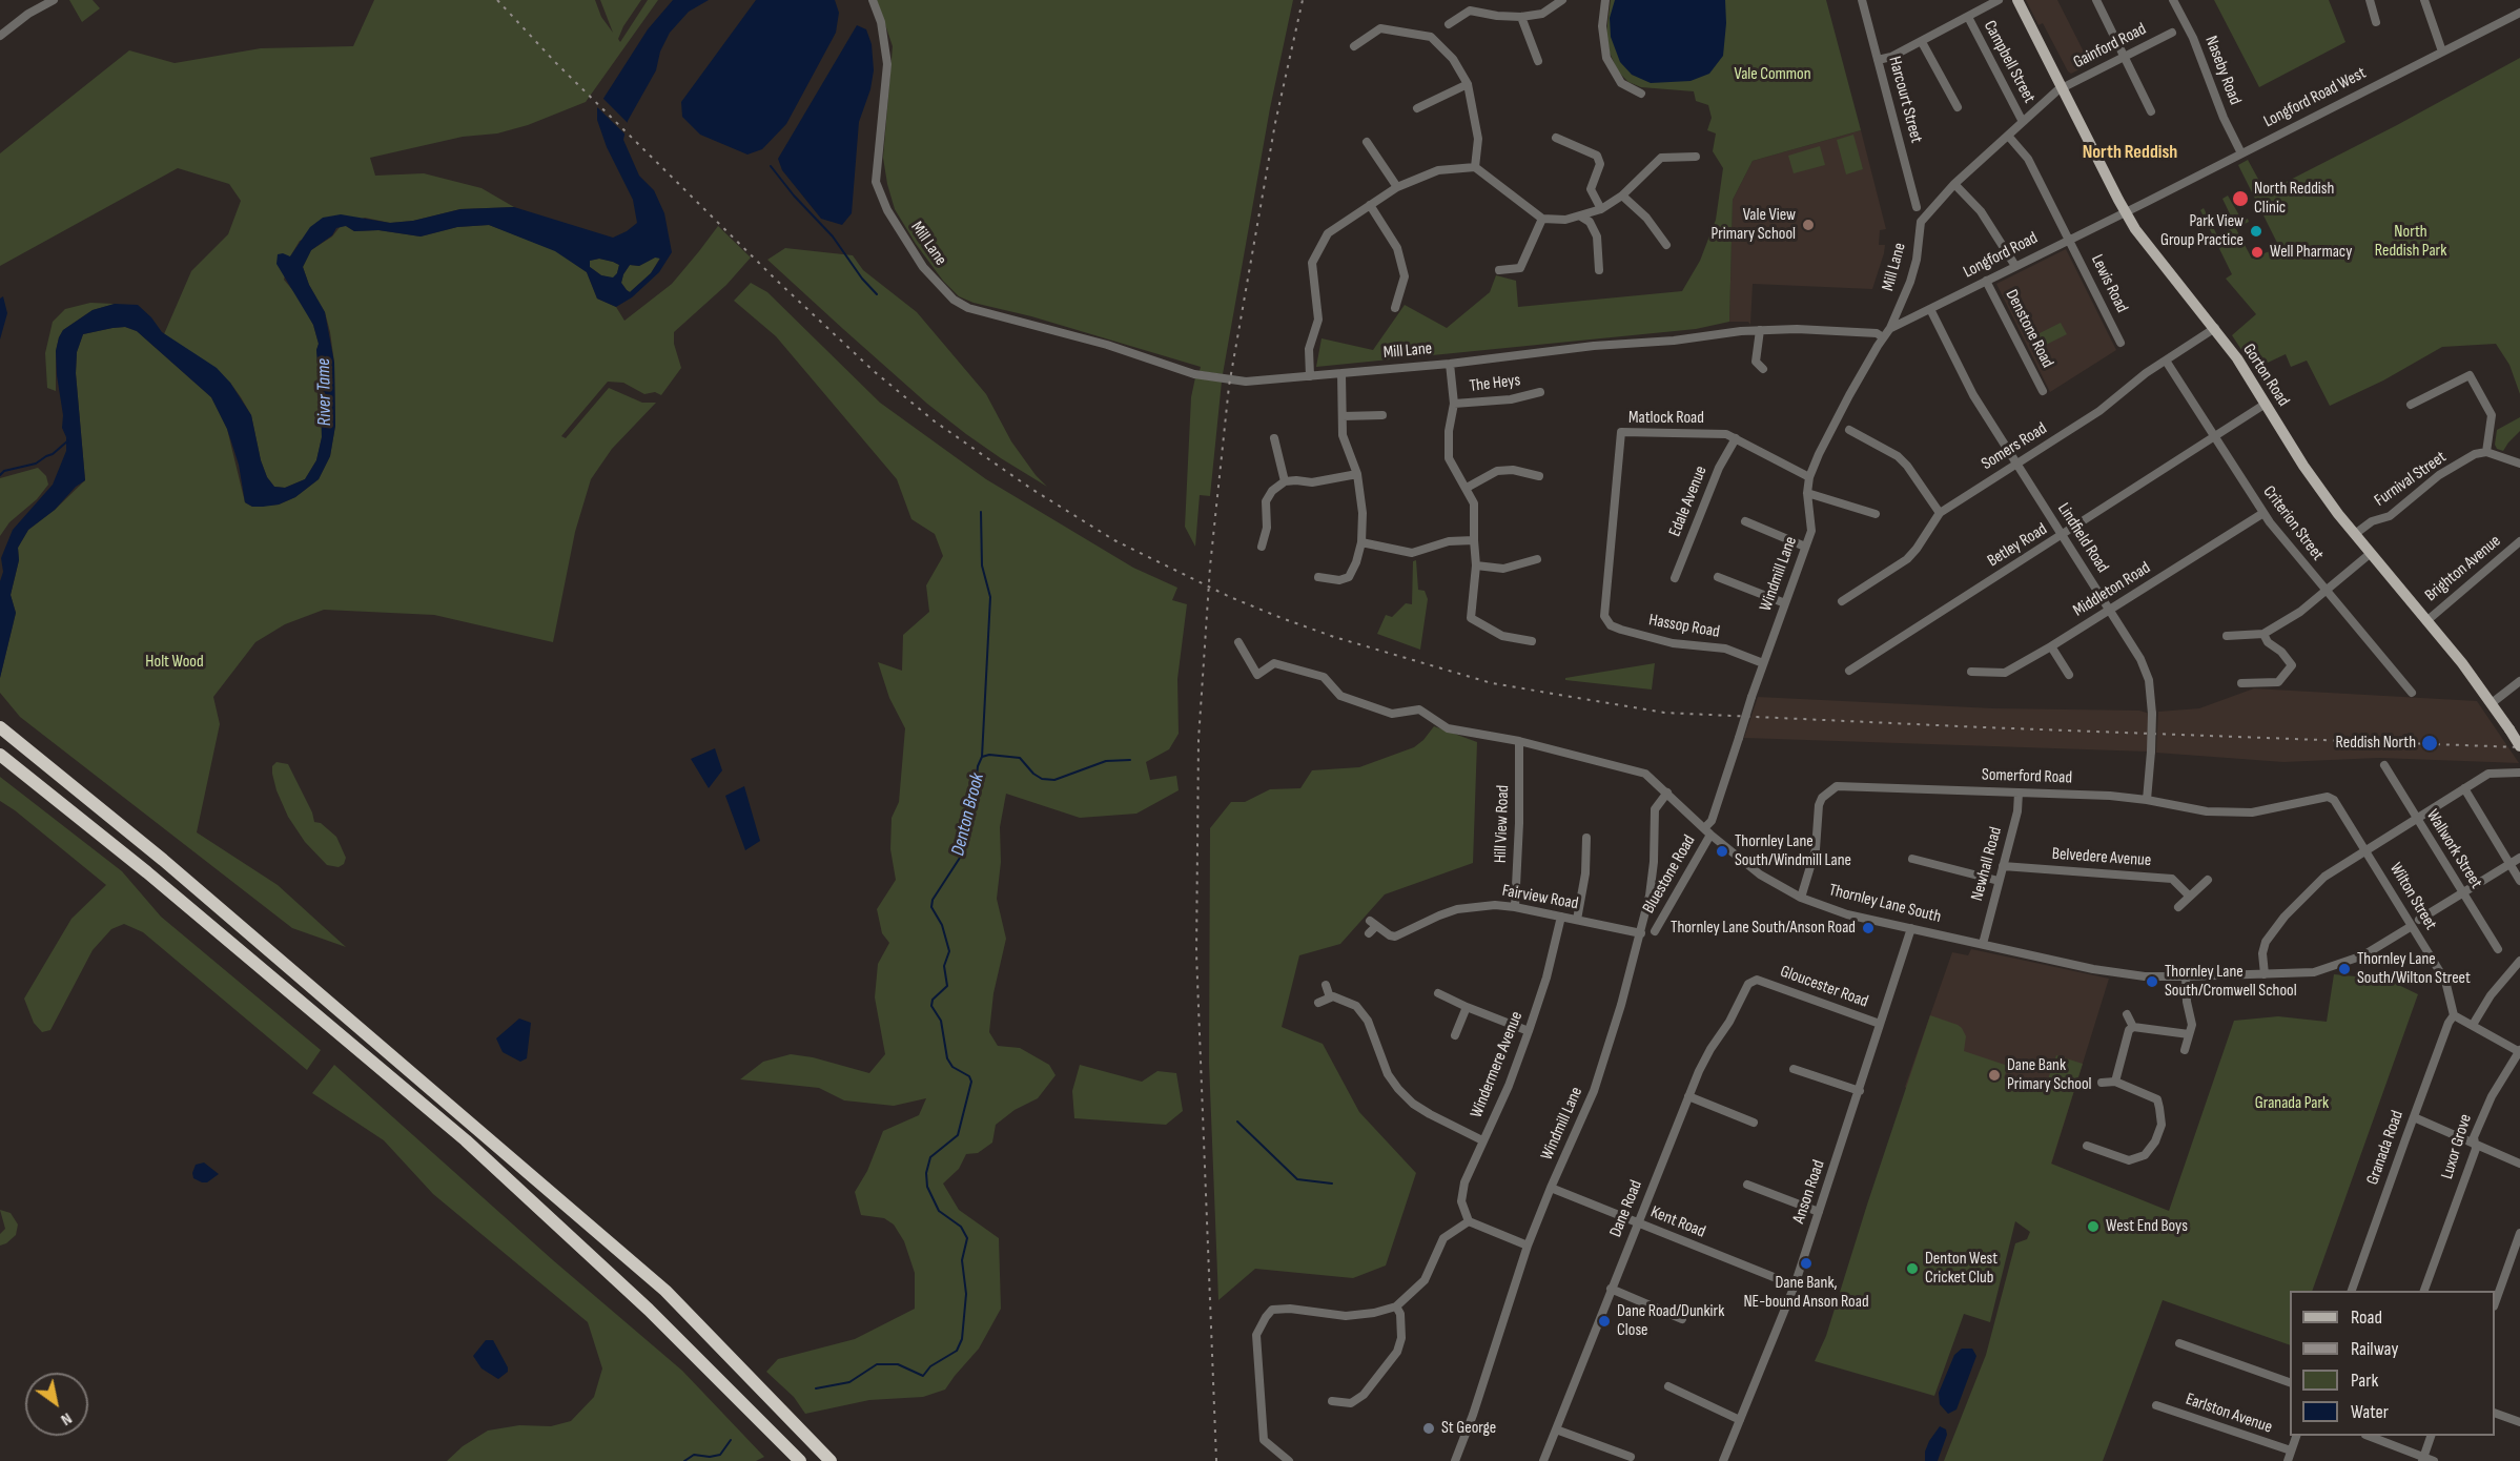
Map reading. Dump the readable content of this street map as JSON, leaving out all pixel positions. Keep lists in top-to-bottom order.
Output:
{
  "streets": {
    "main road": ["Gorton Road"],
    "street": [
      "Gainford Road",
      "Campbell Street",
      "Naseby Road",
      "Longford Road West",
      "Harcourt Street",
      "Mill Lane",
      "Longford Road",
      "Lewis Road",
      "Denstone Road",
      "The Heys",
      "Matlock Road",
      "Somers Road",
      "Furnival Street",
      "Edale Avenue",
      "Criterion Street",
      "Lindfield Road",
      "Betley Road",
      "Brighton Avenue",
      "Windmill Lane",
      "Middleton Road",
      "Hassop Road",
      "Somerford Road",
      "Hill View Road",
      "Wallwork Street",
      "Belvedere Avenue",
      "Newhall Road",
      "Bluestone Road",
      "Wilton Street",
      "Fairview Road",
      "Thornley Lane South",
      "Gloucester Road",
      "Windermere Avenue",
      "Luxor Grove",
      "Granada Road",
      "Anson Road",
      "Dane Road",
      "Kent Road",
      "Earlston Avenue"
    ]
  },
  "crossings": [
    ["Gainford Road", "Mill Lane"],
    ["Gainford Road", "Gorton Road"],
    ["Campbell Street", "Mill Lane"],
    ["Naseby Road", "Longford Road West"],
    ["Longford Road West", "Longford Road"],
    ["Longford Road West", "Gorton Road"],
    ["Mill Lane", "Longford Road"],
    ["Mill Lane", "Lewis Road"],
    ["Mill Lane", "Gorton Road"],
    ["Mill Lane", "Windmill Lane"],
    ["Longford Road", "Lewis Road"],
    ["Longford Road", "Denstone Road"],
    ["Longford Road", "Gorton Road"],
    ["Longford Road", "Lindfield Road"],
    ["Gorton Road", "Somers Road"],
    ["Gorton Road", "Furnival Street"],
    ["Gorton Road", "Betley Road"],
    ["Gorton Road", "Brighton Avenue"],
    ["Matlock Road", "Edale Avenue"],
    ["Matlock Road", "Windmill Lane"],
    ["Matlock Road", "Hassop Road"],
    ["Somers Road", "Criterion Street"],
    ["Somers Road", "Lindfield Road"],
    ["Criterion Street", "Betley Road"],
    ["Criterion Street", "Middleton Road"],
    ["Lindfield Road", "Betley Road"],
    ["Lindfield Road", "Middleton Road"],
    ["Lindfield Road", "Somerford Road"],
    ["Windmill Lane", "Hassop Road"],
    ["Windmill Lane", "Bluestone Road"],
    ["Windmill Lane", "Fairview Road"],
    ["Windmill Lane", "Thornley Lane South"],
    ["Windmill Lane", "Kent Road"],
    ["Somerford Road", "Newhall Road"],
    ["Somerford Road", "Wilton Street"],
    ["Somerford Road", "Thornley Lane South"],
    ["Hill View Road", "Fairview Road"],
    ["Hill View Road", "Thornley Lane South"],
    ["Wallwork Street", "Thornley Lane South"],
    ["Belvedere Avenue", "Newhall Road"],
    ["Newhall Road", "Thornley Lane South"],
    ["Bluestone Road", "Thornley Lane South"],
    ["Wilton Street", "Thornley Lane South"],
    ["Wilton Street", "Granada Road"],
    ["Fairview Road", "Windermere Avenue"],
    ["Thornley Lane South", "Anson Road"],
    ["Gloucester Road", "Anson Road"],
    ["Gloucester Road", "Dane Road"],
    ["Anson Road", "Kent Road"],
    ["Dane Road", "Kent Road"]
  ],
  "districts": ["North Reddish"],
  "water": ["River Tame", "Denton Brook"],
  "parks": [
    "Vale Common",
    "North Reddish Park",
    "Holt Wood",
    "Granada Park"
  ],
  "places": [
    "North Reddish Clinic",
    "Vale View Primary School",
    "Park View Group Practice",
    "Well Pharmacy",
    "Reddish North",
    "Thornley Lane South/Windmill Lane",
    "Thornley Lane South/Anson Road",
    "Thornley Lane South/Wilton Street",
    "Thornley Lane South/Cromwell School",
    "Dane Bank Primary School",
    "West End Boys",
    "Dane Bank, NE-bound Anson Road",
    "Denton West Cricket Club",
    "Dane Road/Dunkirk Close",
    "St George"
  ],
  "legend": [
    "Road",
    "Railway",
    "Park",
    "Water"
  ],
  "north": "bottom right"
}
